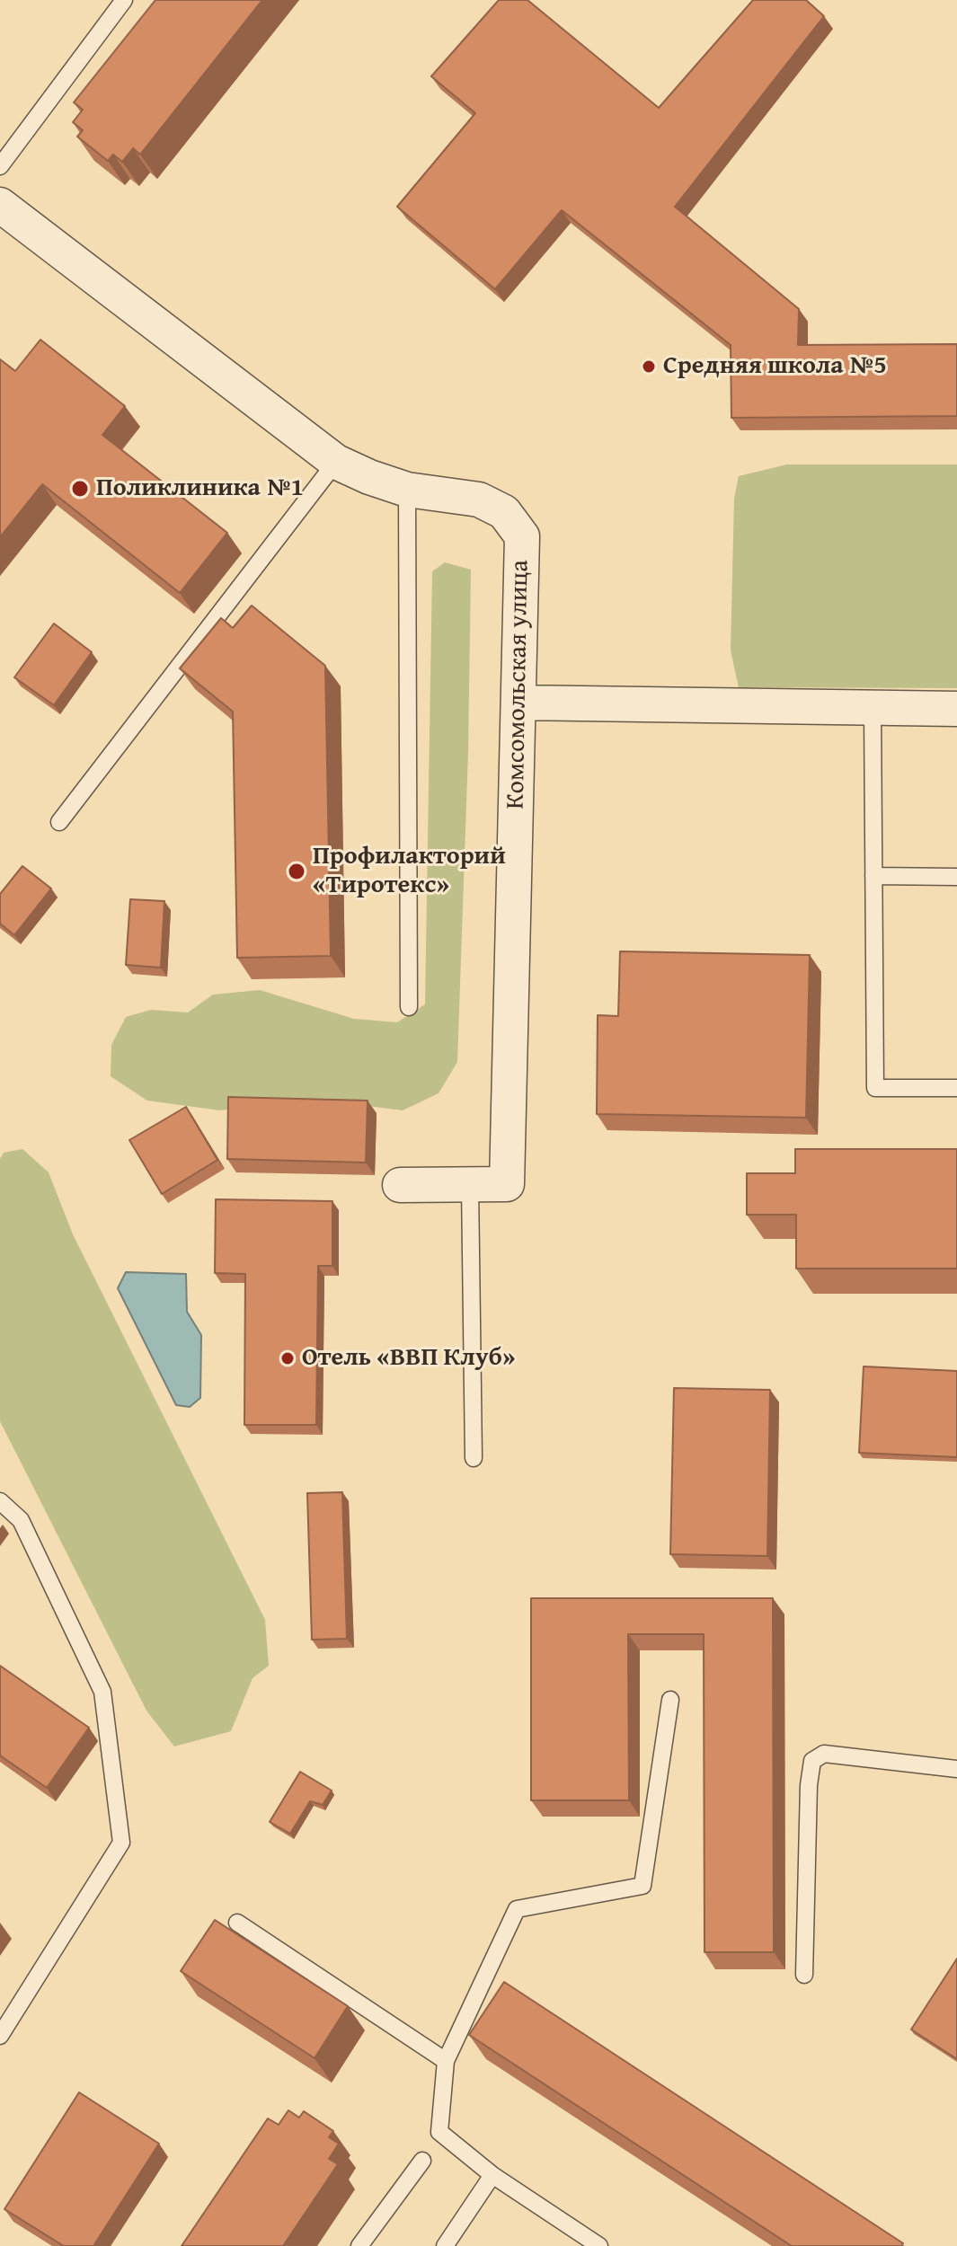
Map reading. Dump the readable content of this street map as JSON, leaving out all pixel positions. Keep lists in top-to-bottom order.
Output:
{
  "streets": {
    "street": ["Комсомольская улица"]
  },
  "places": [
    "Средняя школа №5",
    "Поликлиника №1",
    "Профилакторий «Тиротекс»",
    "Отель «ВВП Клуб»"
  ]
}
